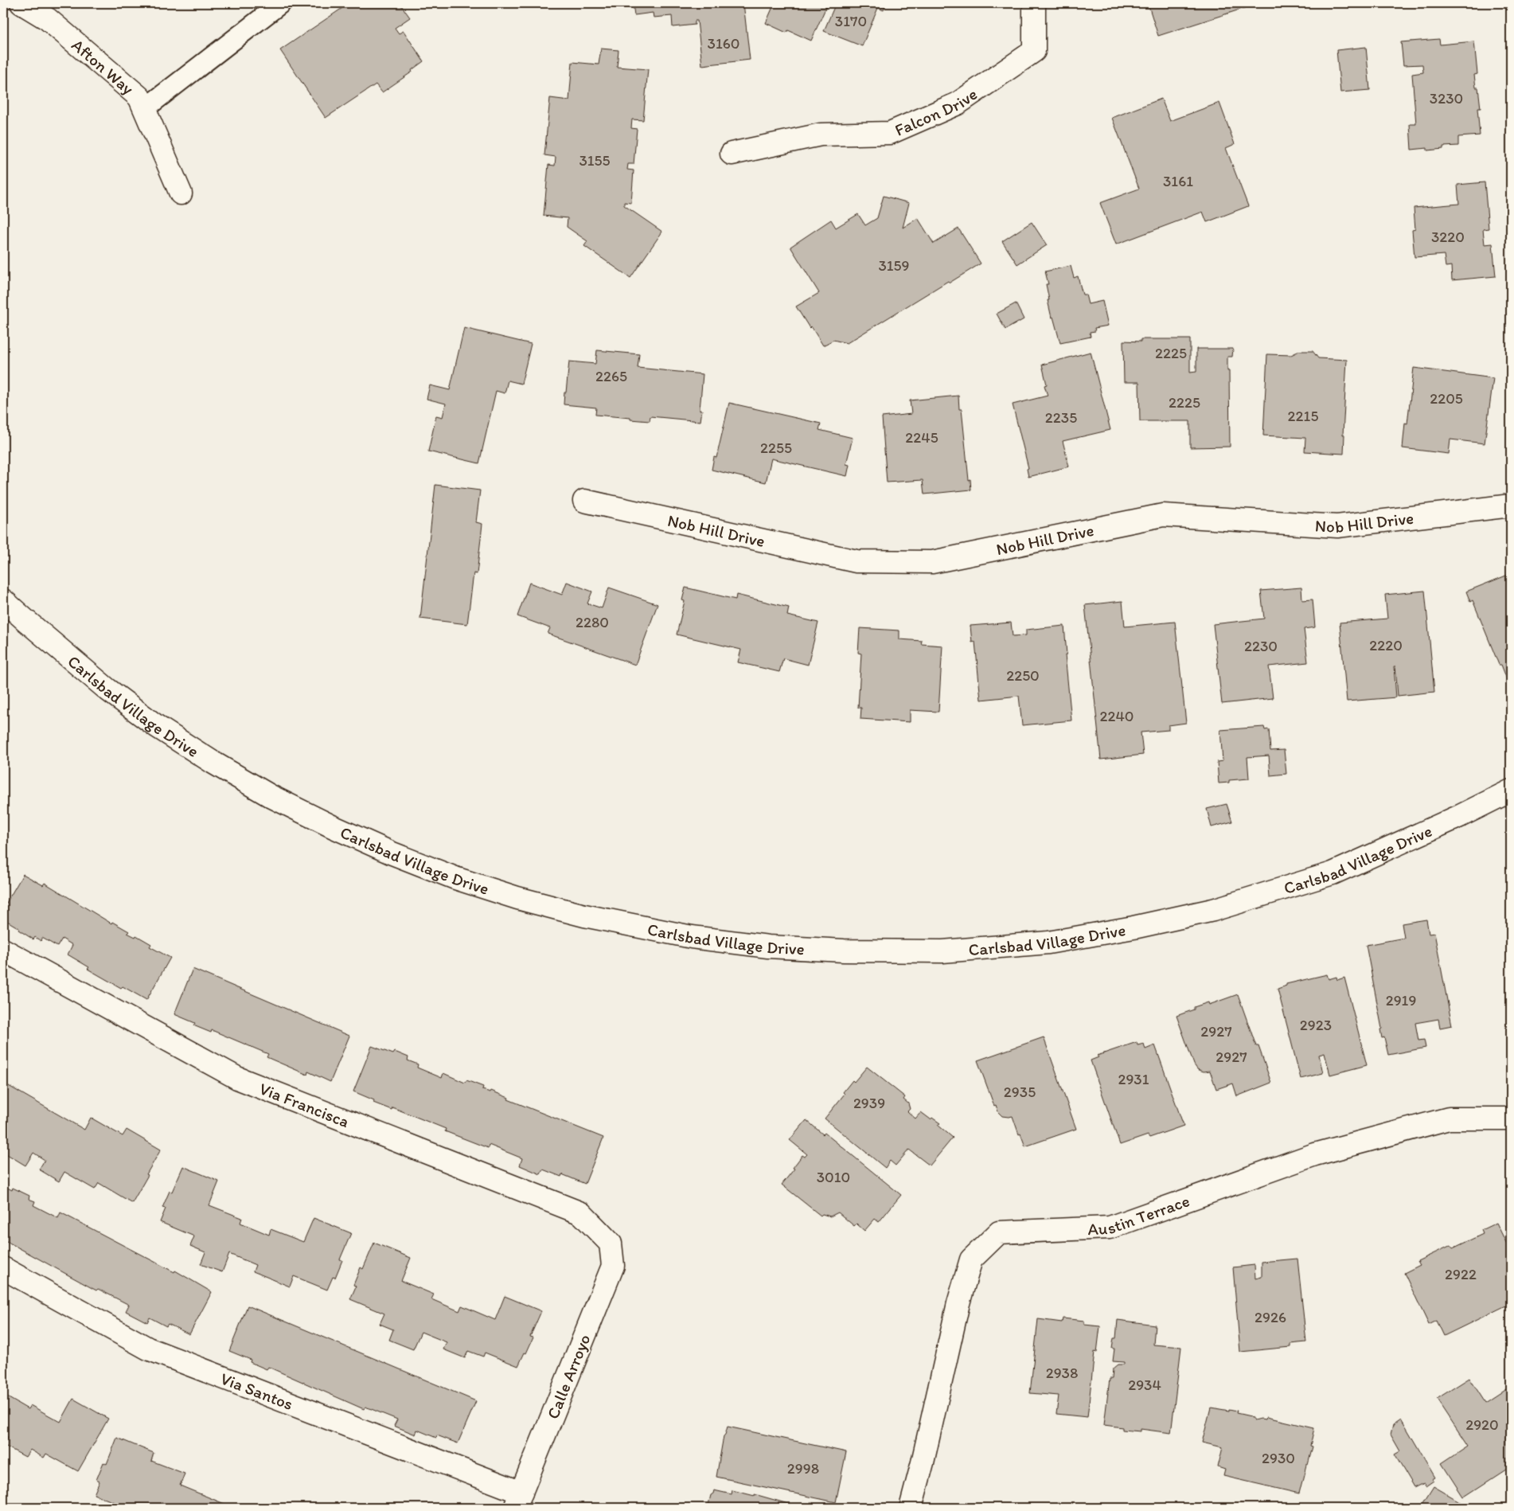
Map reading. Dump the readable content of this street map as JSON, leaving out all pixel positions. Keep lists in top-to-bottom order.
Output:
{
  "streets": {
    "street": [
      "Afton Way",
      "Falcon Drive",
      "Nob Hill Drive",
      "Carlsbad Village Drive",
      "Via Francisca",
      "Austin Terrace",
      "Calle Arroyo",
      "Via Santos"
    ]
  },
  "crossings": [
    ["Via Francisca", "Calle Arroyo"],
    ["Calle Arroyo", "Via Santos"]
  ],
  "house_numbers": [
    "3170",
    "3160",
    "3230",
    "3155",
    "3161",
    "3220",
    "3159",
    "2225",
    "2265",
    "2205",
    "2225",
    "2215",
    "2235",
    "2245",
    "2255",
    "2280",
    "2220",
    "2230",
    "2250",
    "2240",
    "2919",
    "2923",
    "2927",
    "2927",
    "2931",
    "2935",
    "2939",
    "3010",
    "2922",
    "2926",
    "2938",
    "2934",
    "2920",
    "2930",
    "2998"
  ]
}
